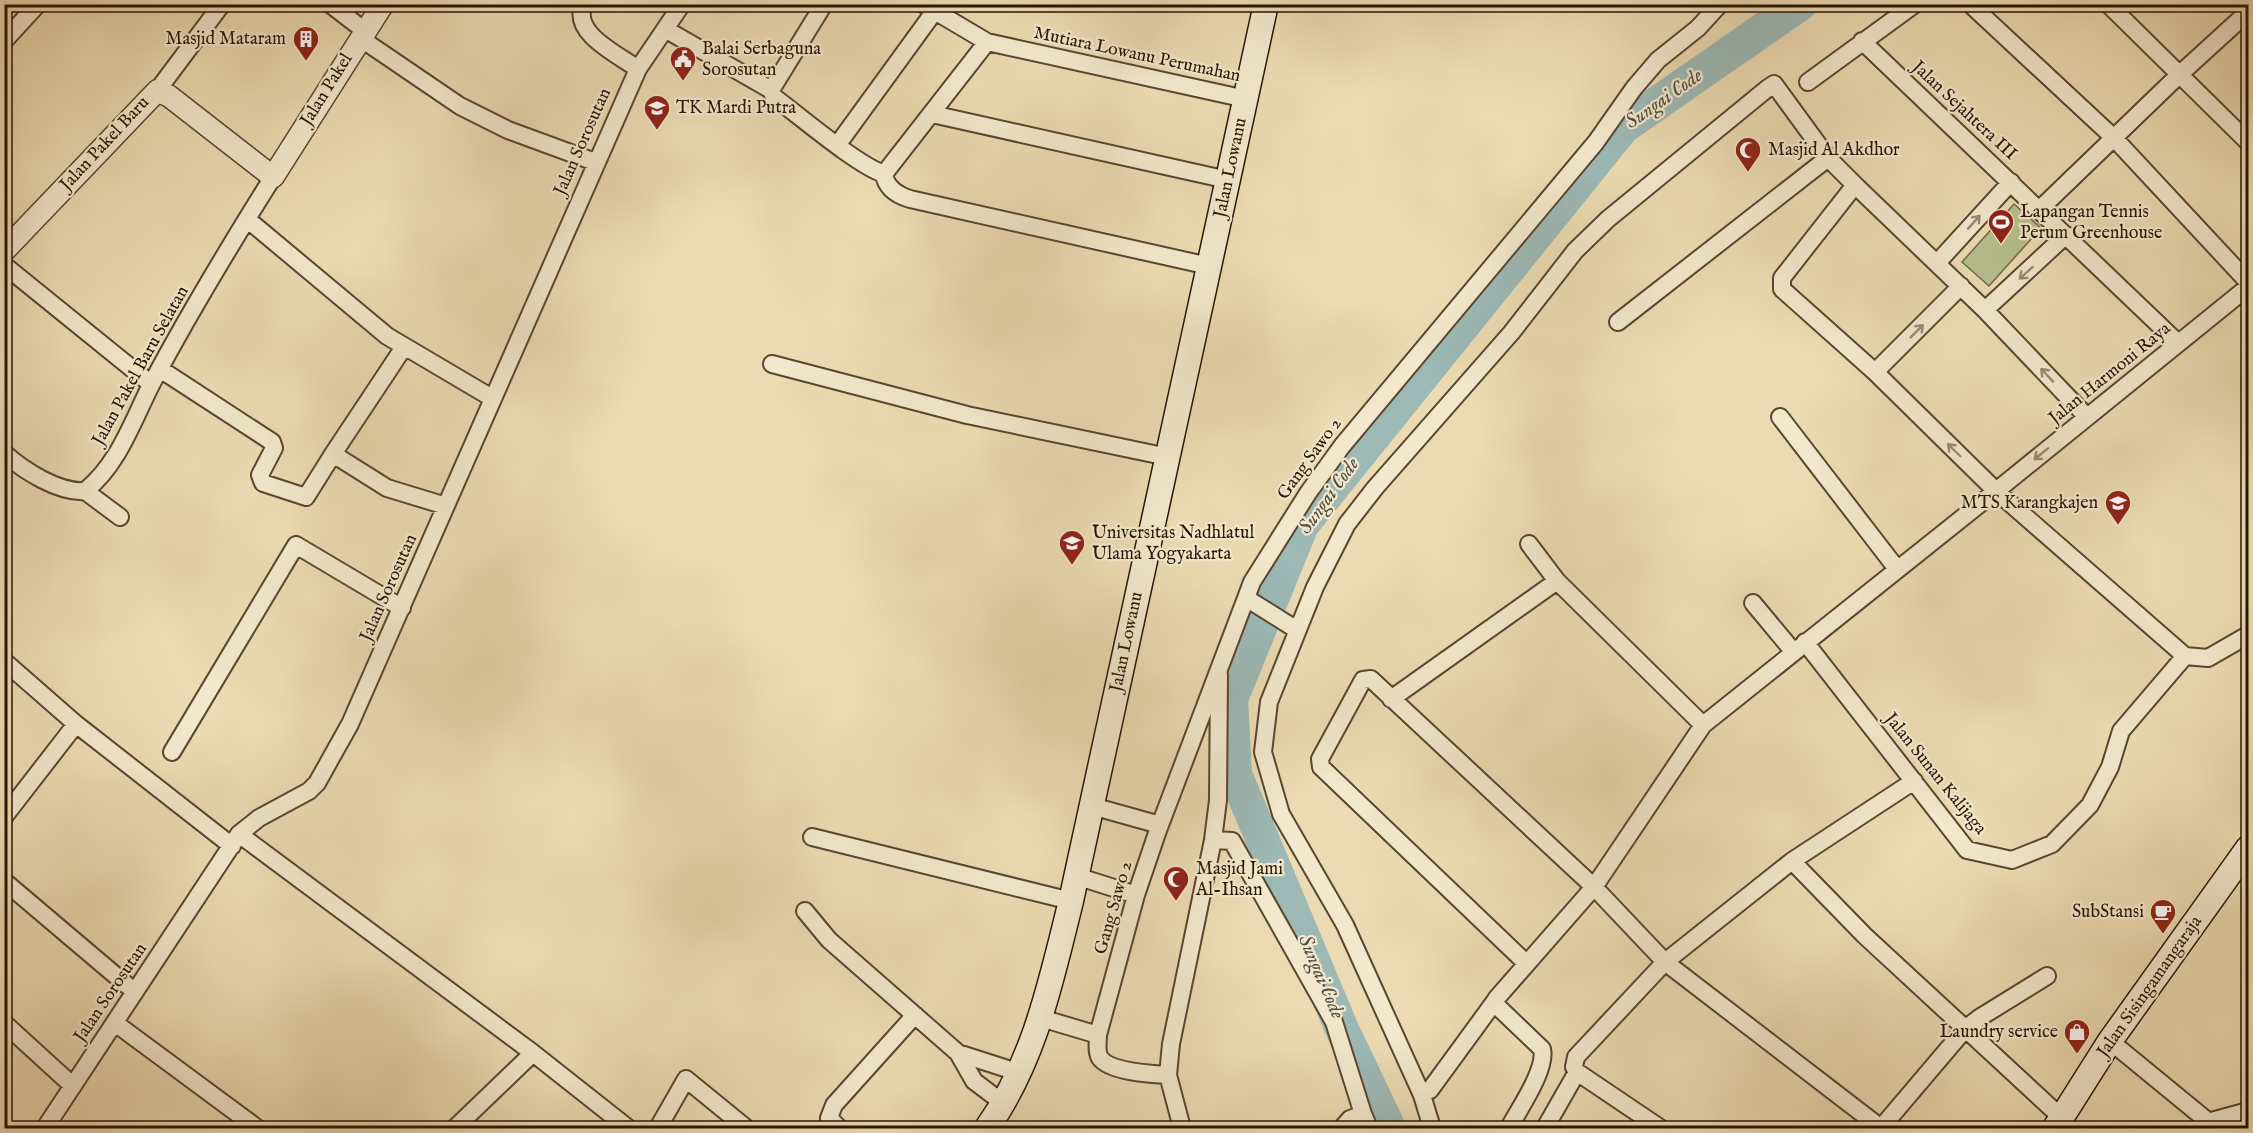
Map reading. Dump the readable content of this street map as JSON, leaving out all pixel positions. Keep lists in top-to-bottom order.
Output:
{
  "streets": {
    "main road": ["Jalan Lowanu", "Jalan Sisingamangaraja"],
    "street": [
      "Mutiara Lowanu Perumahan",
      "Jalan Pakel",
      "Jalan Sejahtera III",
      "Jalan Sorosutan",
      "Jalan Pakel Baru",
      "Jalan Pakel Baru Selatan",
      "Jalan Harmoni Raya",
      "Gang Sawo 2",
      "Jalan Sunan Kalijaga"
    ]
  },
  "crossings": [
    ["Mutiara Lowanu Perumahan", "Jalan Lowanu"],
    ["Jalan Pakel", "Jalan Pakel Baru"],
    ["Jalan Pakel", "Jalan Pakel Baru Selatan"],
    ["Jalan Sejahtera III", "Jalan Harmoni Raya"],
    ["Jalan Pakel Baru", "Jalan Pakel Baru Selatan"],
    ["Jalan Harmoni Raya", "Jalan Sunan Kalijaga"]
  ],
  "water": ["Sungai Code"],
  "places": {
    "building": ["Masjid Mataram"],
    "public building": ["Balai Serbaguna Sorosutan"],
    "school or university": ["TK Mardi Putra", "MTS Karangkajen", "Universitas Nadhlatul Ulama Yogyakarta"],
    "mosque": ["Masjid Al Akdhor", "Masjid Jami Al-Ihsan"],
    "sports": ["Lapangan Tennis Perum Greenhouse"],
    "cafe": ["SubStansi"],
    "shop": ["Laundry service"]
  }
}
